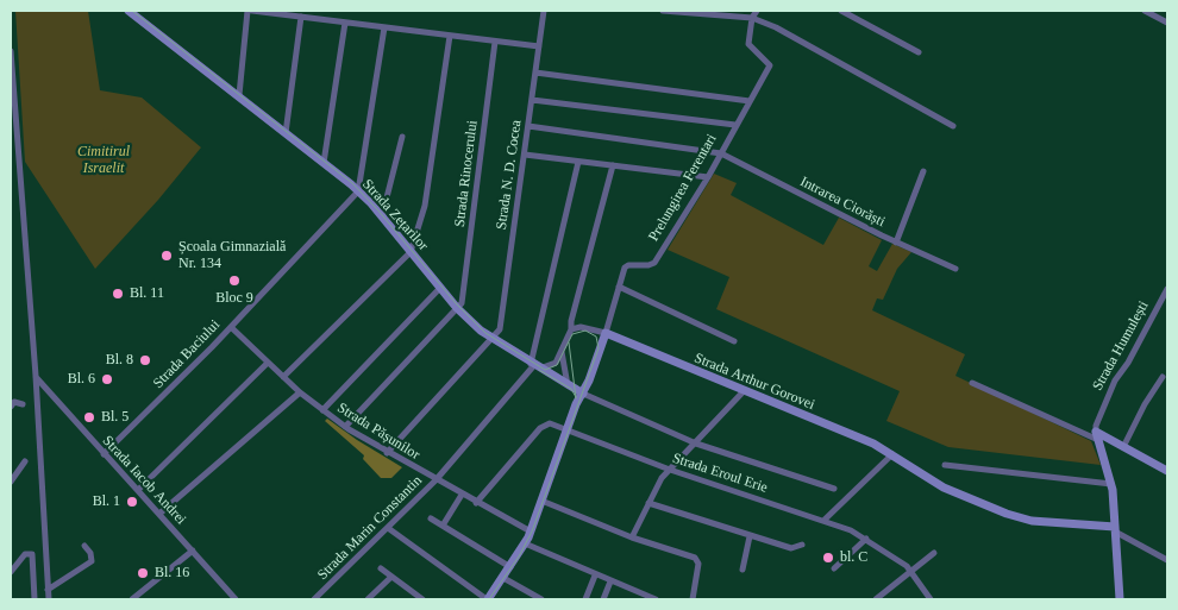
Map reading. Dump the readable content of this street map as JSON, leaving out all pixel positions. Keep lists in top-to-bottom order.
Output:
{
  "streets": {
    "street": [
      "Strada Rinocerului",
      "Strada N. D. Cocea",
      "Prelungirea Ferentari",
      "Intrarea Ciorăști",
      "Strada Zețarilor",
      "Strada Humulești",
      "Strada Baciului",
      "Strada Arthur Gorovei",
      "Strada Pășunilor",
      "Strada Eroul Erie",
      "Strada Iacob Andrei",
      "Strada Marin Constantin"
    ]
  },
  "crossings": [
    ["Strada Rinocerului", "Strada Zețarilor"],
    ["Strada N. D. Cocea", "Intrarea Ciorăști"],
    ["Strada N. D. Cocea", "Strada Zețarilor"],
    ["Prelungirea Ferentari", "Intrarea Ciorăști"],
    ["Prelungirea Ferentari", "Strada Zețarilor"],
    ["Prelungirea Ferentari", "Strada Arthur Gorovei"],
    ["Prelungirea Ferentari", "Strada Pășunilor"],
    ["Prelungirea Ferentari", "Strada Eroul Erie"],
    ["Strada Zețarilor", "Strada Baciului"],
    ["Strada Zețarilor", "Strada Marin Constantin"],
    ["Strada Baciului", "Strada Pășunilor"],
    ["Strada Baciului", "Strada Iacob Andrei"],
    ["Strada Pășunilor", "Strada Eroul Erie"],
    ["Strada Pășunilor", "Strada Marin Constantin"]
  ],
  "parks": ["Cimitirul Israelit"],
  "places": [
    "Școala Gimnazială Nr. 134",
    "Bloc 9",
    "Bl. 11",
    "Bl. 8",
    "Bl. 6",
    "Bl. 5",
    "Bl. 1",
    "bl. C",
    "Bl. 16"
  ]
}
